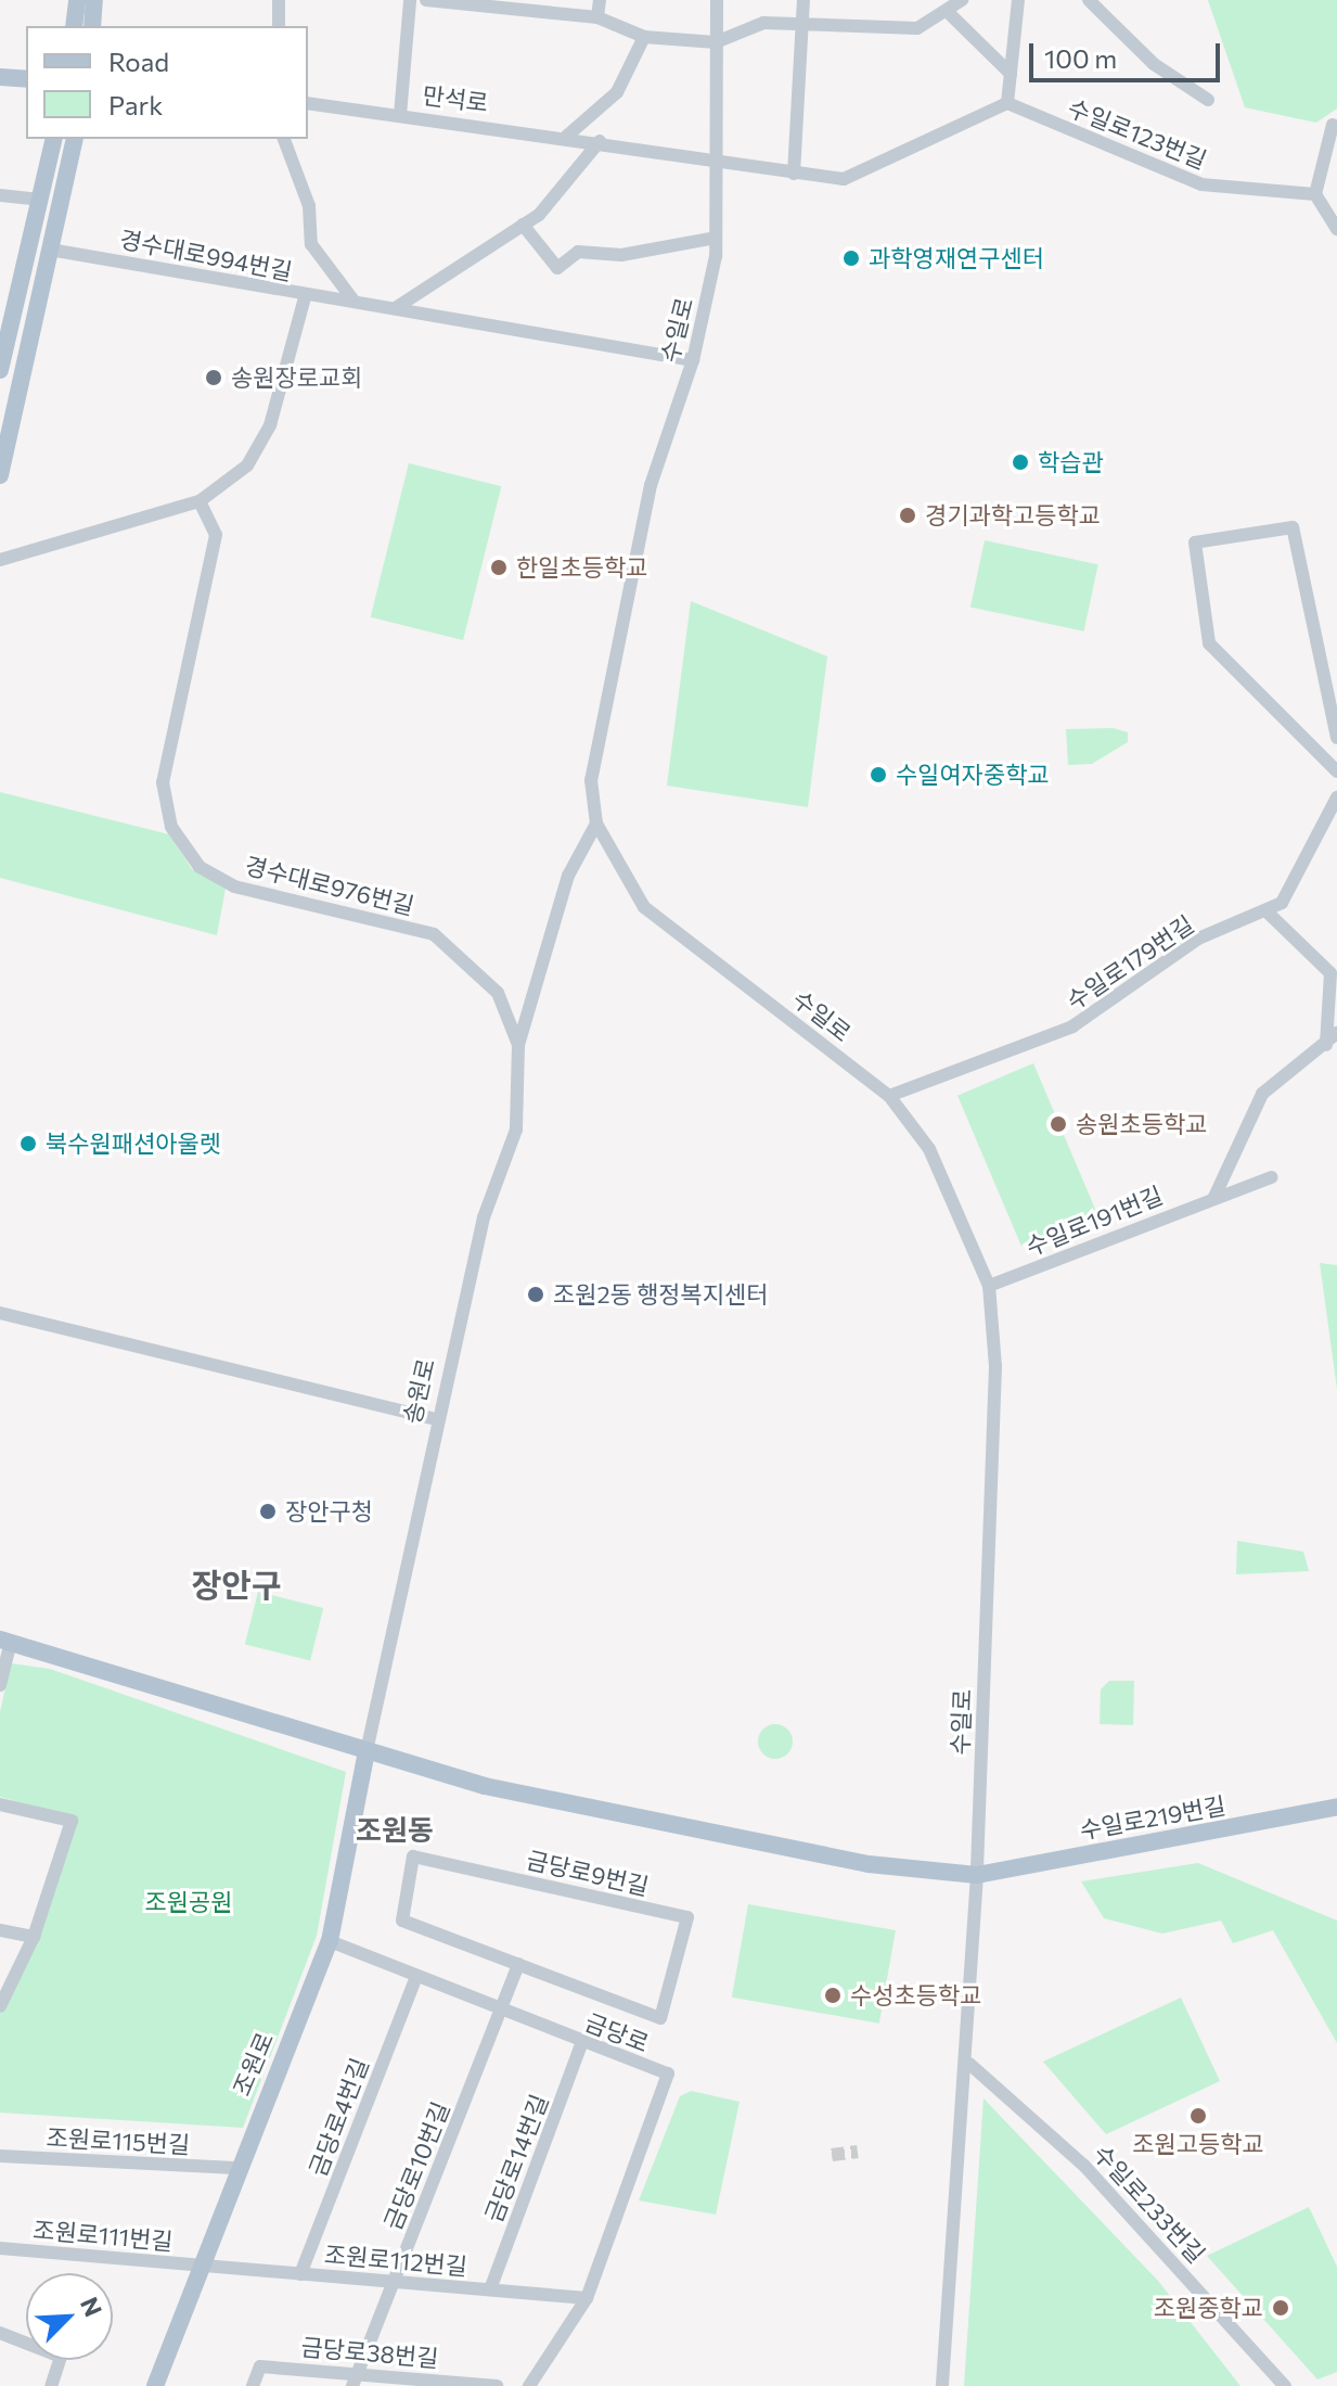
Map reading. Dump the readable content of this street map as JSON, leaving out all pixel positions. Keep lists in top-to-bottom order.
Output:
{
  "streets": {
    "main road": ["수일로219번길", "조원로"],
    "street": [
      "만석로",
      "수일로123번길",
      "경수대로994번길",
      "수일로",
      "경수대로976번길",
      "수일로179번길",
      "수일로191번길",
      "송원로",
      "금당로9번길",
      "금당로",
      "금당로4번길",
      "조원로115번길",
      "금당로14번길",
      "금당로10번길",
      "수일로233번길",
      "조원로111번길",
      "조원로112번길",
      "금당로38번길"
    ]
  },
  "crossings": [
    ["만석로", "수일로"],
    ["경수대로994번길", "수일로"],
    ["수일로", "수일로179번길"],
    ["수일로", "수일로191번길"],
    ["수일로", "수일로219번길"],
    ["수일로", "수일로233번길"],
    ["경수대로976번길", "송원로"],
    ["송원로", "조원로"],
    ["금당로", "조원로"],
    ["금당로", "금당로4번길"],
    ["금당로", "금당로14번길"],
    ["금당로", "금당로10번길"],
    ["금당로", "조원로112번길"],
    ["조원로", "조원로115번길"],
    ["조원로", "조원로111번길"],
    ["조원로", "조원로112번길"],
    ["금당로4번길", "조원로112번길"],
    ["금당로14번길", "조원로112번길"],
    ["금당로10번길", "조원로112번길"],
    ["금당로10번길", "금당로38번길"],
    ["조원로111번길", "조원로112번길"]
  ],
  "districts": ["장안구", "조원동"],
  "parks": ["조원공원"],
  "places": [
    "과학영재연구센터",
    "송원장로교회",
    "학습관",
    "경기과학고등학교",
    "한일초등학교",
    "수일여자중학교",
    "송원초등학교",
    "북수원패션아울렛",
    "조원2동 행정복지센터",
    "장안구청",
    "수성초등학교",
    "조원고등학교",
    "조원중학교"
  ],
  "legend": ["Road", "Park"],
  "scale_bar": "100 m",
  "north": "top right"
}
